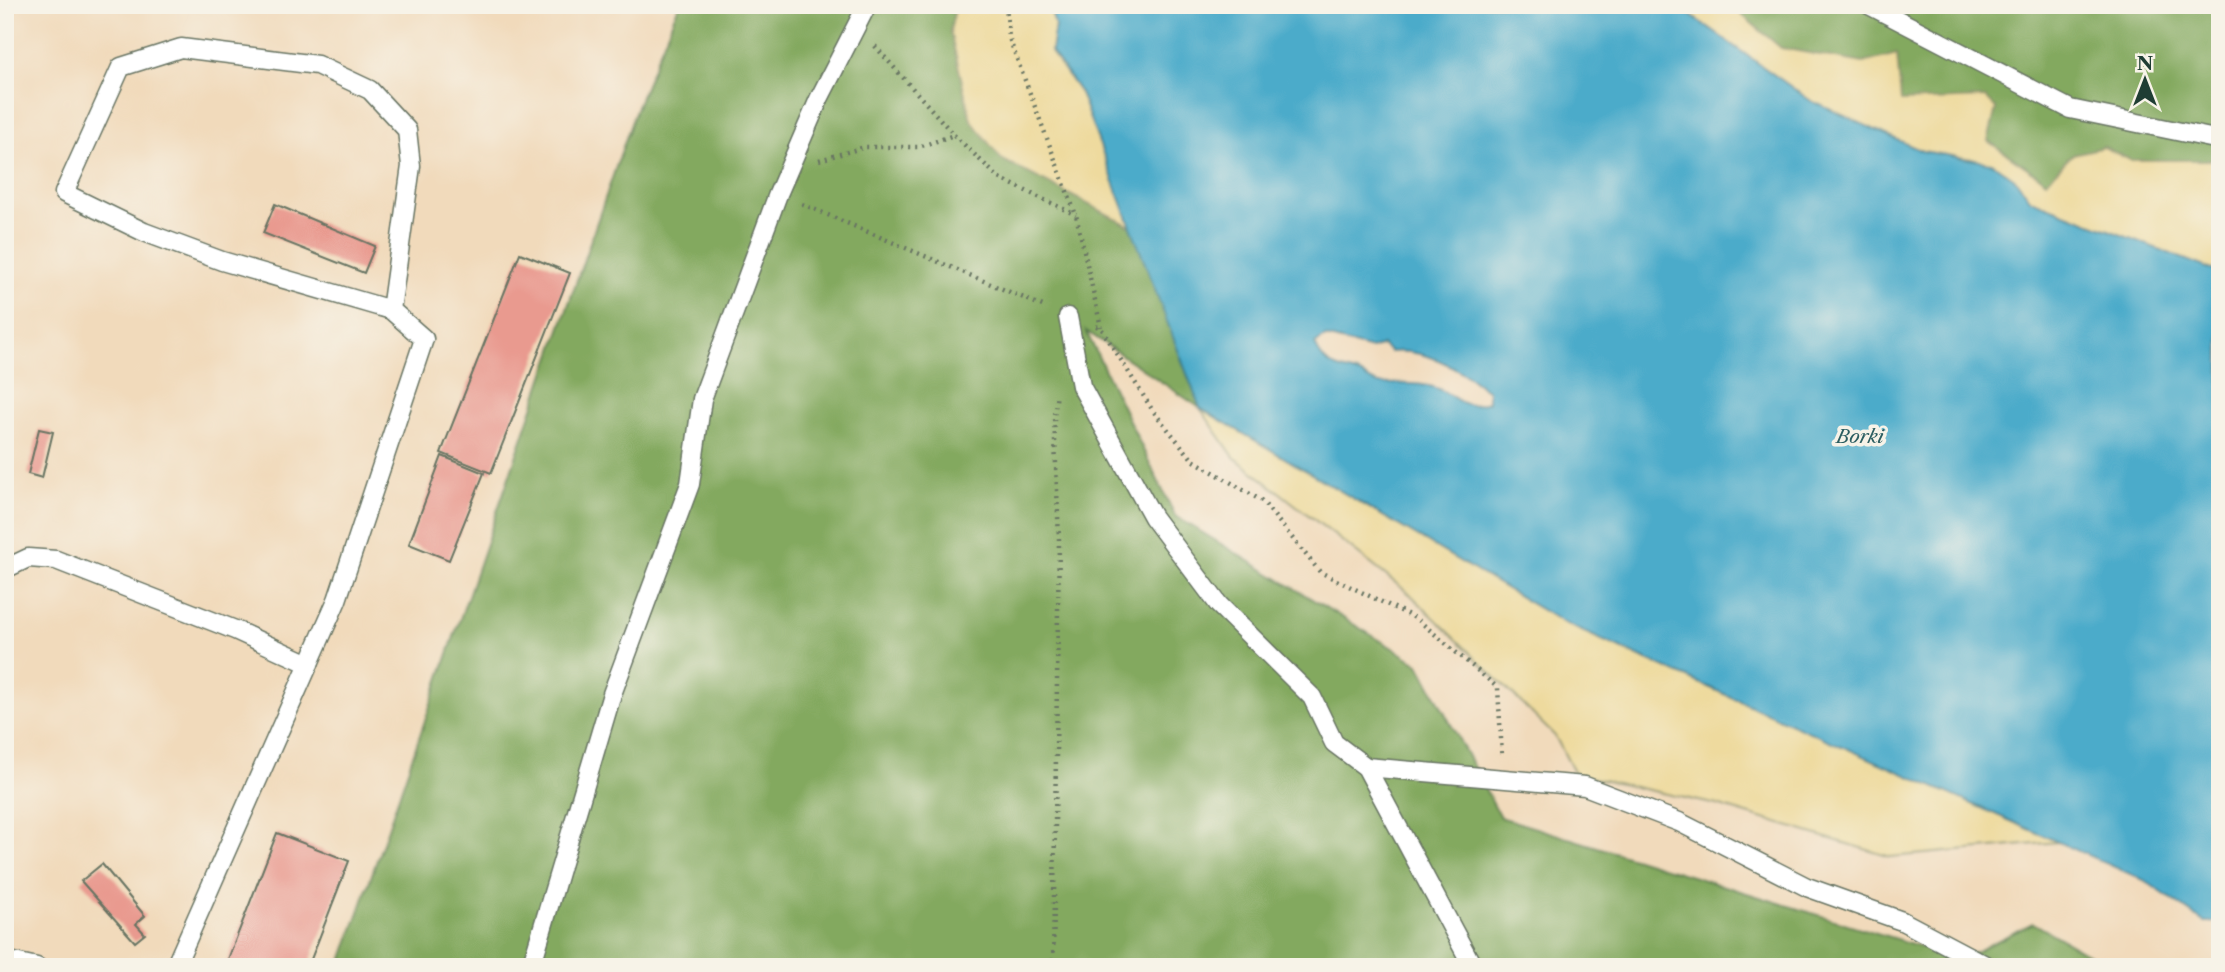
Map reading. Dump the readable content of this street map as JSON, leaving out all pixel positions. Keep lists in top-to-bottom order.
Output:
{
  "water": ["Borki"],
  "north": "top"
}
